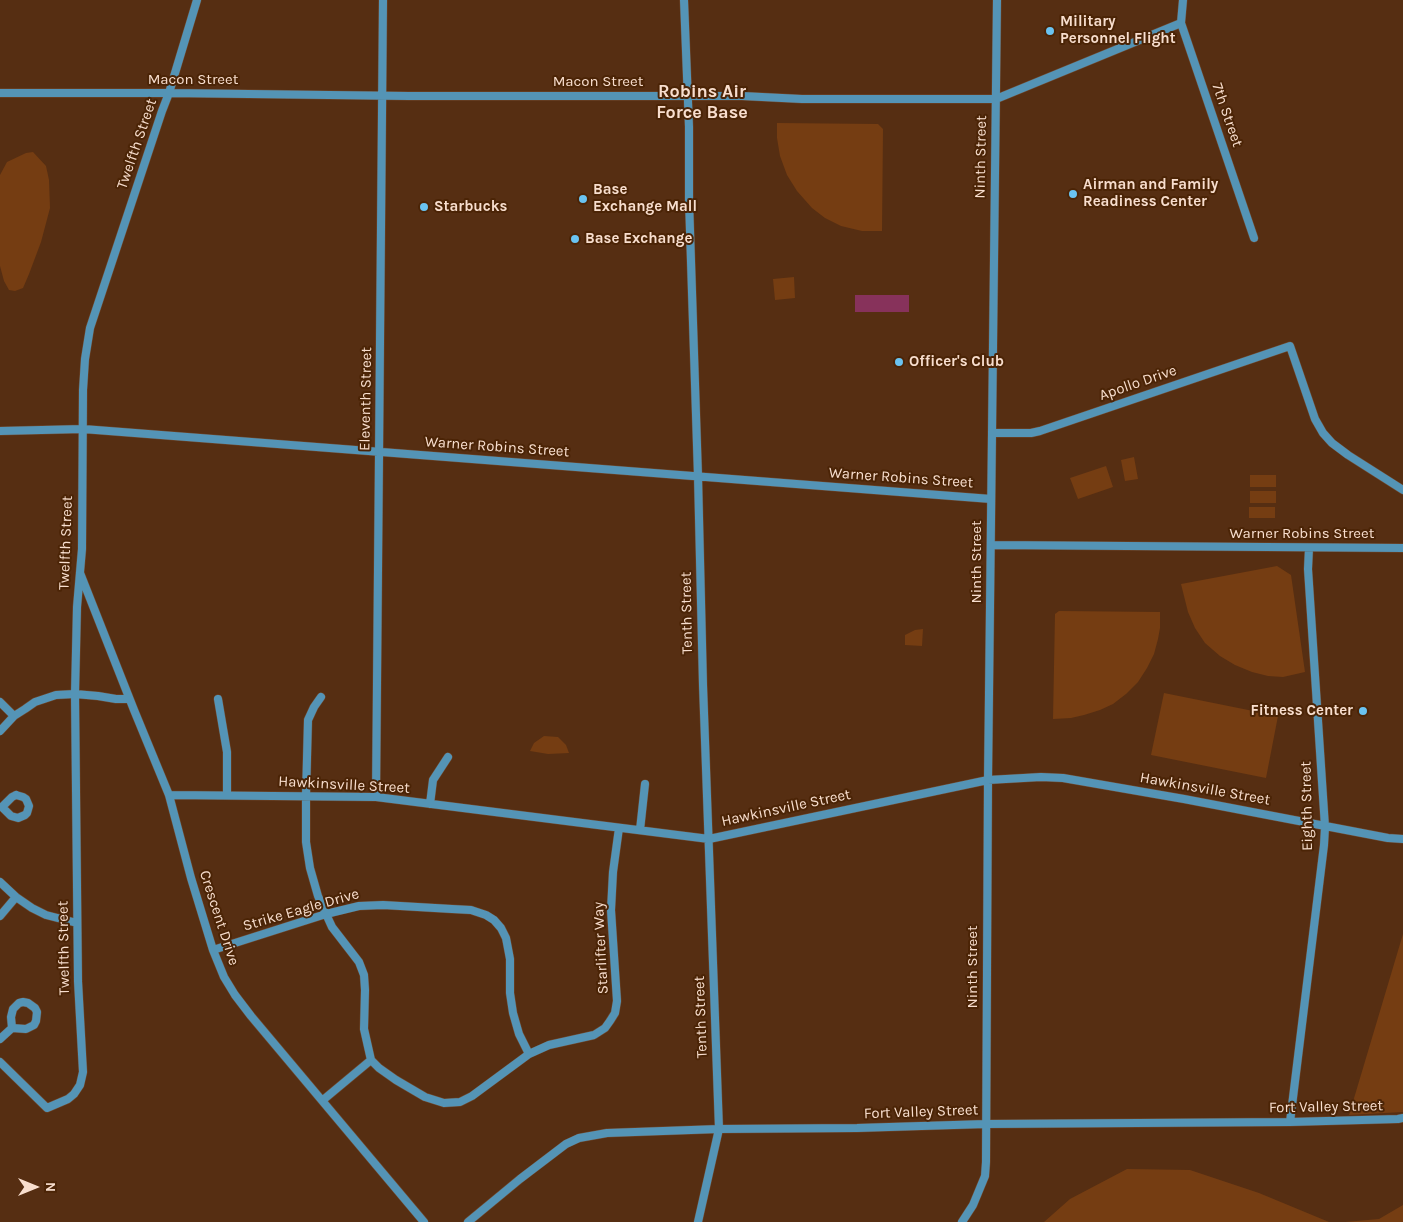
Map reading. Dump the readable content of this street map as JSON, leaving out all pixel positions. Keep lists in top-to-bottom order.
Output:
{
  "streets": {
    "street": [
      "Macon Street",
      "7th Street",
      "Twelfth Street",
      "Ninth Street",
      "Apollo Drive",
      "Eleventh Street",
      "Warner Robins Street",
      "Tenth Street",
      "Hawkinsville Street",
      "Eighth Street",
      "Strike Eagle Drive",
      "Crescent Drive",
      "Starlifter Way",
      "Fort Valley Street"
    ]
  },
  "crossings": [
    ["Macon Street", "7th Street"],
    ["Macon Street", "Twelfth Street"],
    ["Macon Street", "Ninth Street"],
    ["Macon Street", "Eleventh Street"],
    ["Macon Street", "Tenth Street"],
    ["Twelfth Street", "Warner Robins Street"],
    ["Twelfth Street", "Crescent Drive"],
    ["Ninth Street", "Apollo Drive"],
    ["Ninth Street", "Warner Robins Street"],
    ["Ninth Street", "Hawkinsville Street"],
    ["Ninth Street", "Fort Valley Street"],
    ["Eleventh Street", "Warner Robins Street"],
    ["Eleventh Street", "Hawkinsville Street"],
    ["Warner Robins Street", "Tenth Street"],
    ["Warner Robins Street", "Eighth Street"],
    ["Tenth Street", "Hawkinsville Street"],
    ["Tenth Street", "Fort Valley Street"],
    ["Hawkinsville Street", "Eighth Street"],
    ["Hawkinsville Street", "Crescent Drive"],
    ["Hawkinsville Street", "Starlifter Way"],
    ["Eighth Street", "Fort Valley Street"],
    ["Strike Eagle Drive", "Crescent Drive"],
    ["Strike Eagle Drive", "Starlifter Way"]
  ],
  "districts": ["Robins Air Force Base"],
  "places": [
    "Military Personnel Flight",
    "Airman and Family Readiness Center",
    "Base Exchange Mall",
    "Starbucks",
    "Base Exchange",
    "Officer's Club",
    "Fitness Center"
  ],
  "north": "right"
}
